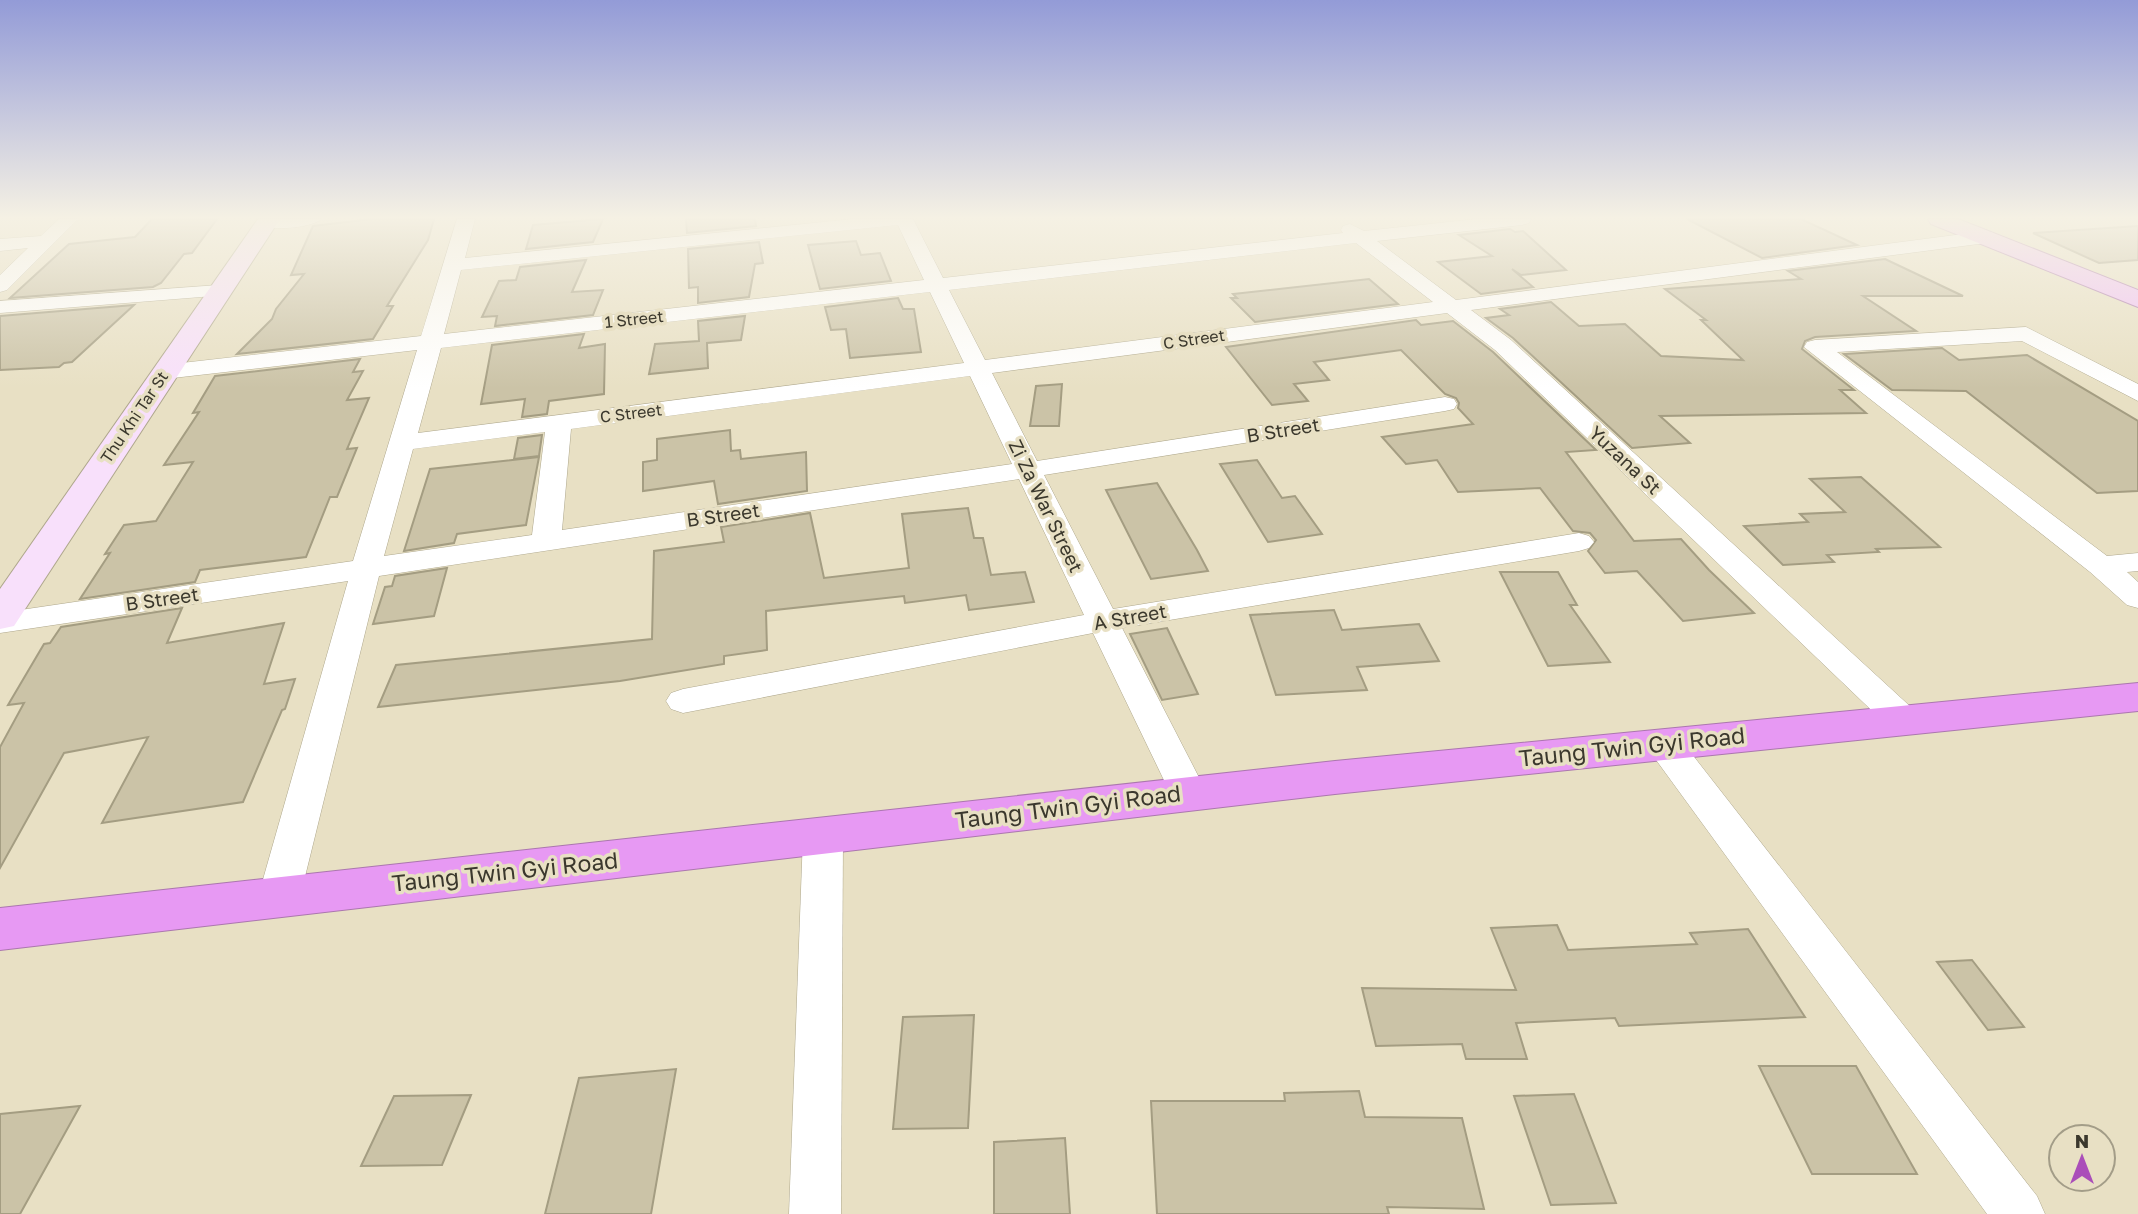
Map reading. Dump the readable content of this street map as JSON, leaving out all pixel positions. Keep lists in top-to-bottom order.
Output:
{
  "streets": {
    "highway": ["Taung Twin Gyi Road"],
    "street": [
      "1 Street",
      "C Street",
      "Thu Khi Tar St",
      "B Street",
      "Yuzana St",
      "Zi Za War Street",
      "A Street"
    ]
  },
  "crossings": [
    ["1 Street", "Thu Khi Tar St"],
    ["1 Street", "Zi Za War Street"],
    ["C Street", "Yuzana St"],
    ["C Street", "Zi Za War Street"],
    ["B Street", "Zi Za War Street"],
    ["Yuzana St", "Taung Twin Gyi Road"],
    ["Zi Za War Street", "A Street"],
    ["Zi Za War Street", "Taung Twin Gyi Road"]
  ],
  "north": "top"
}
